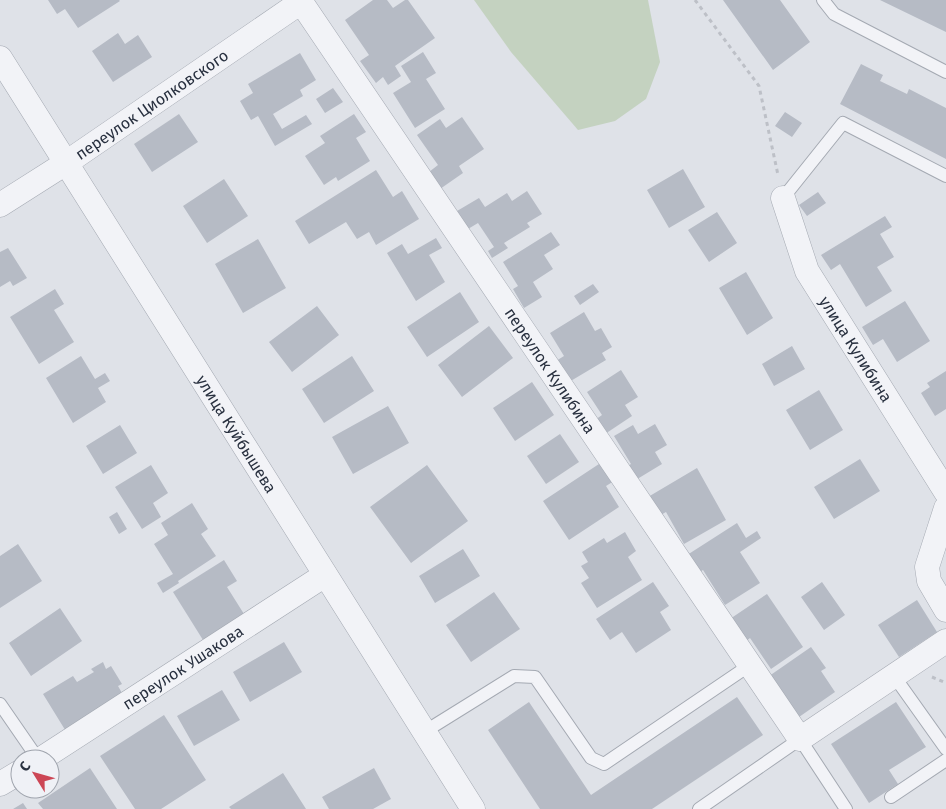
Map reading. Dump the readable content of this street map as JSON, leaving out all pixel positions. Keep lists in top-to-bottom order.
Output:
{
  "streets": {
    "street": [
      "переулок Циолковского",
      "улица Кулибина",
      "переулок Кулибина",
      "улица Куйбышева",
      "переулок Ушакова"
    ]
  },
  "crossings": [
    ["переулок Циолковского", "переулок Кулибина"],
    ["переулок Циолковского", "улица Куйбышева"],
    ["улица Куйбышева", "переулок Ушакова"]
  ],
  "north": "top left"
}
